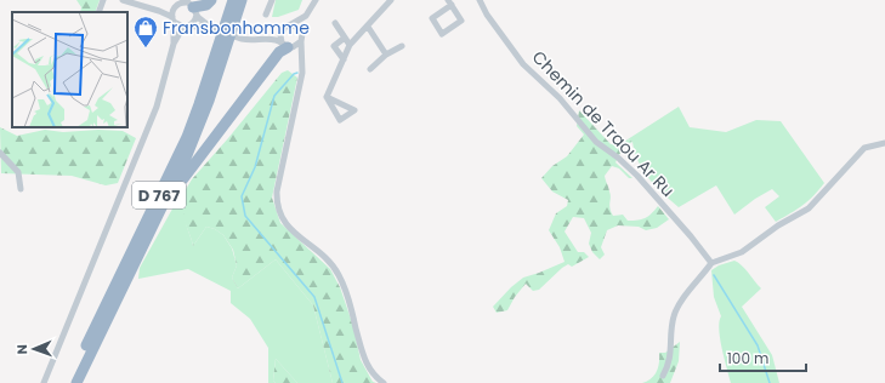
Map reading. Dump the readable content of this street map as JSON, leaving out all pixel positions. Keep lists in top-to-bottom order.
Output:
{
  "streets": {
    "highway": ["D 767"],
    "street": ["Chemin de Traou Ar Ru"]
  },
  "places": {
    "shop": ["Fransbonhomme"]
  },
  "scale_bar": "100 m",
  "north": "left"
}
